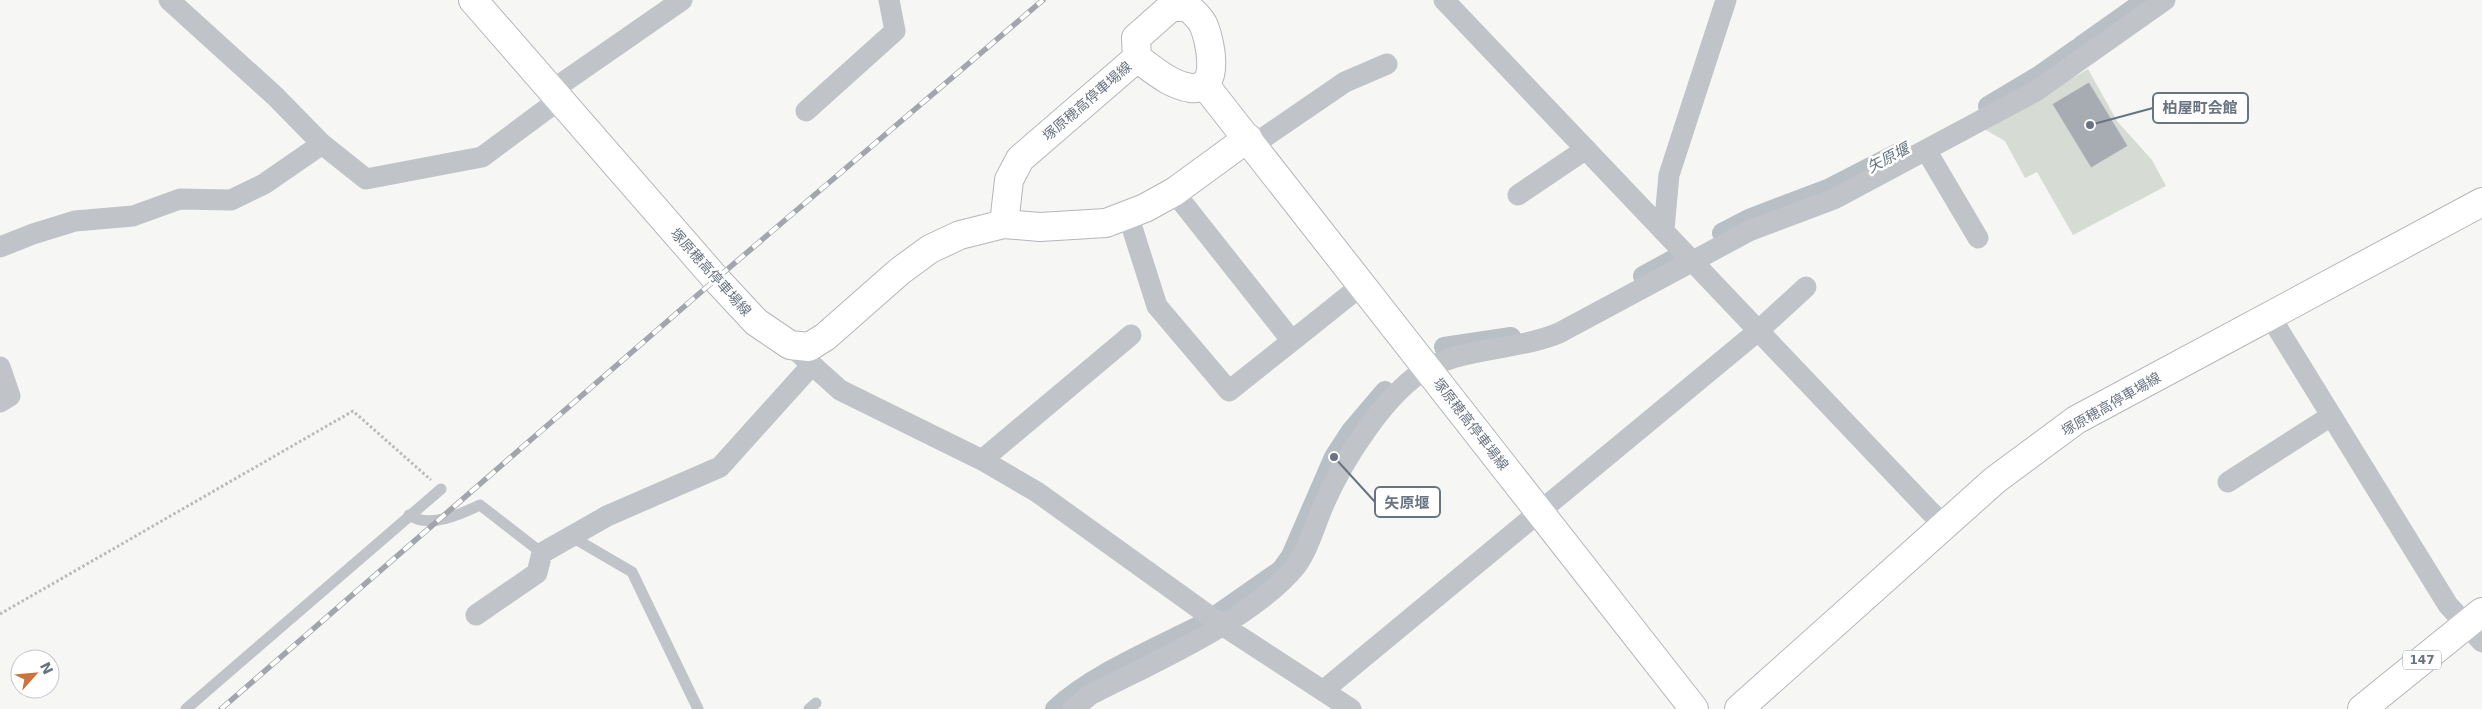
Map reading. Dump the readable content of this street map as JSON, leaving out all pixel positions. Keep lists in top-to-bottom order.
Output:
{
  "streets": {
    "main road": ["塚原穂高停車場線", "147"]
  },
  "water": ["矢原堰"],
  "places": ["柏屋町会館", "矢原堰"],
  "north": "top right"
}
